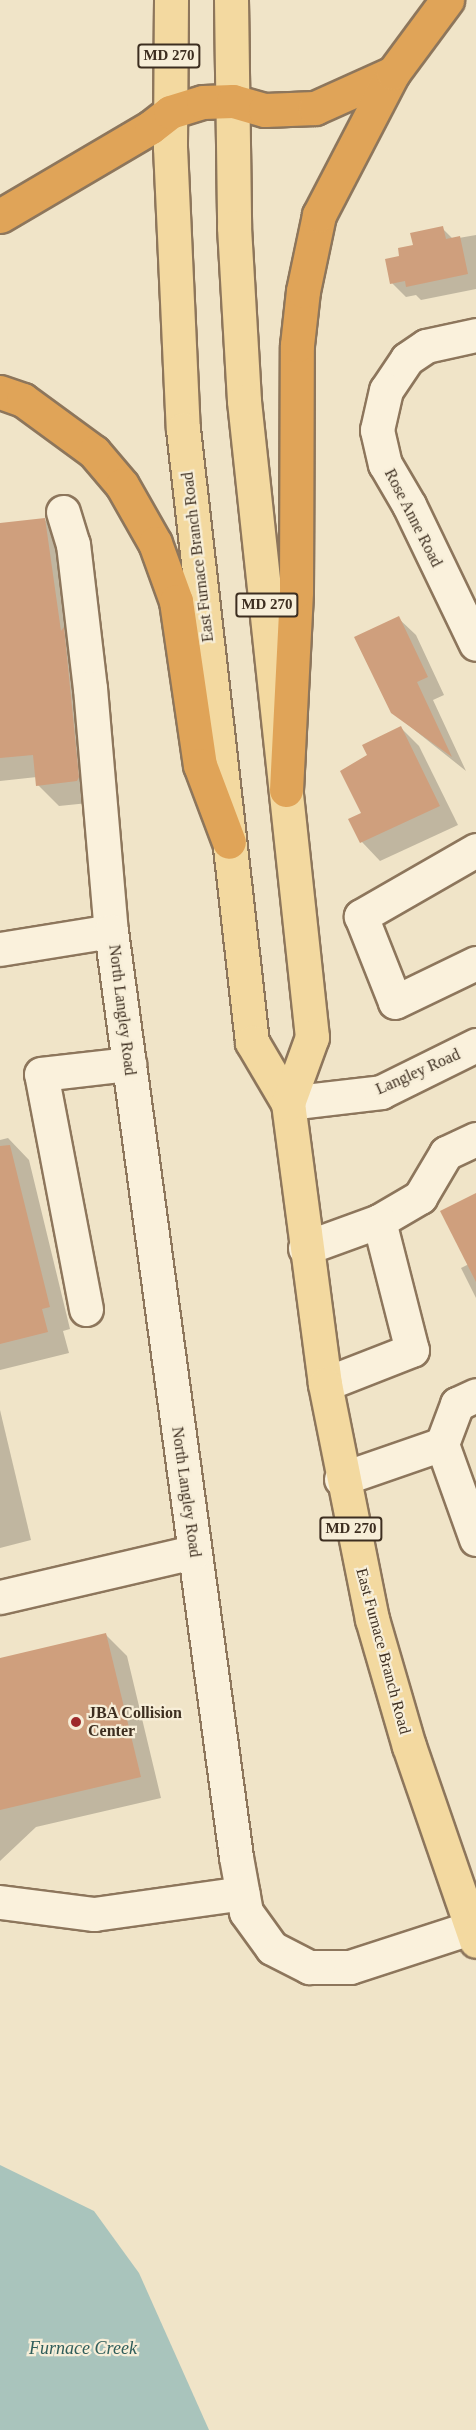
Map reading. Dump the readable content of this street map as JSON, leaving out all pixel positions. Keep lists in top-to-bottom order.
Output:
{
  "streets": {
    "main road": ["MD 270", "East Furnace Branch Road"],
    "street": ["Rose Anne Road", "North Langley Road", "Langley Road"]
  },
  "crossings": [
    ["East Furnace Branch Road", "North Langley Road"],
    ["East Furnace Branch Road", "Langley Road"]
  ],
  "water": ["Furnace Creek"],
  "places": ["JBA Collision Center"]
}
